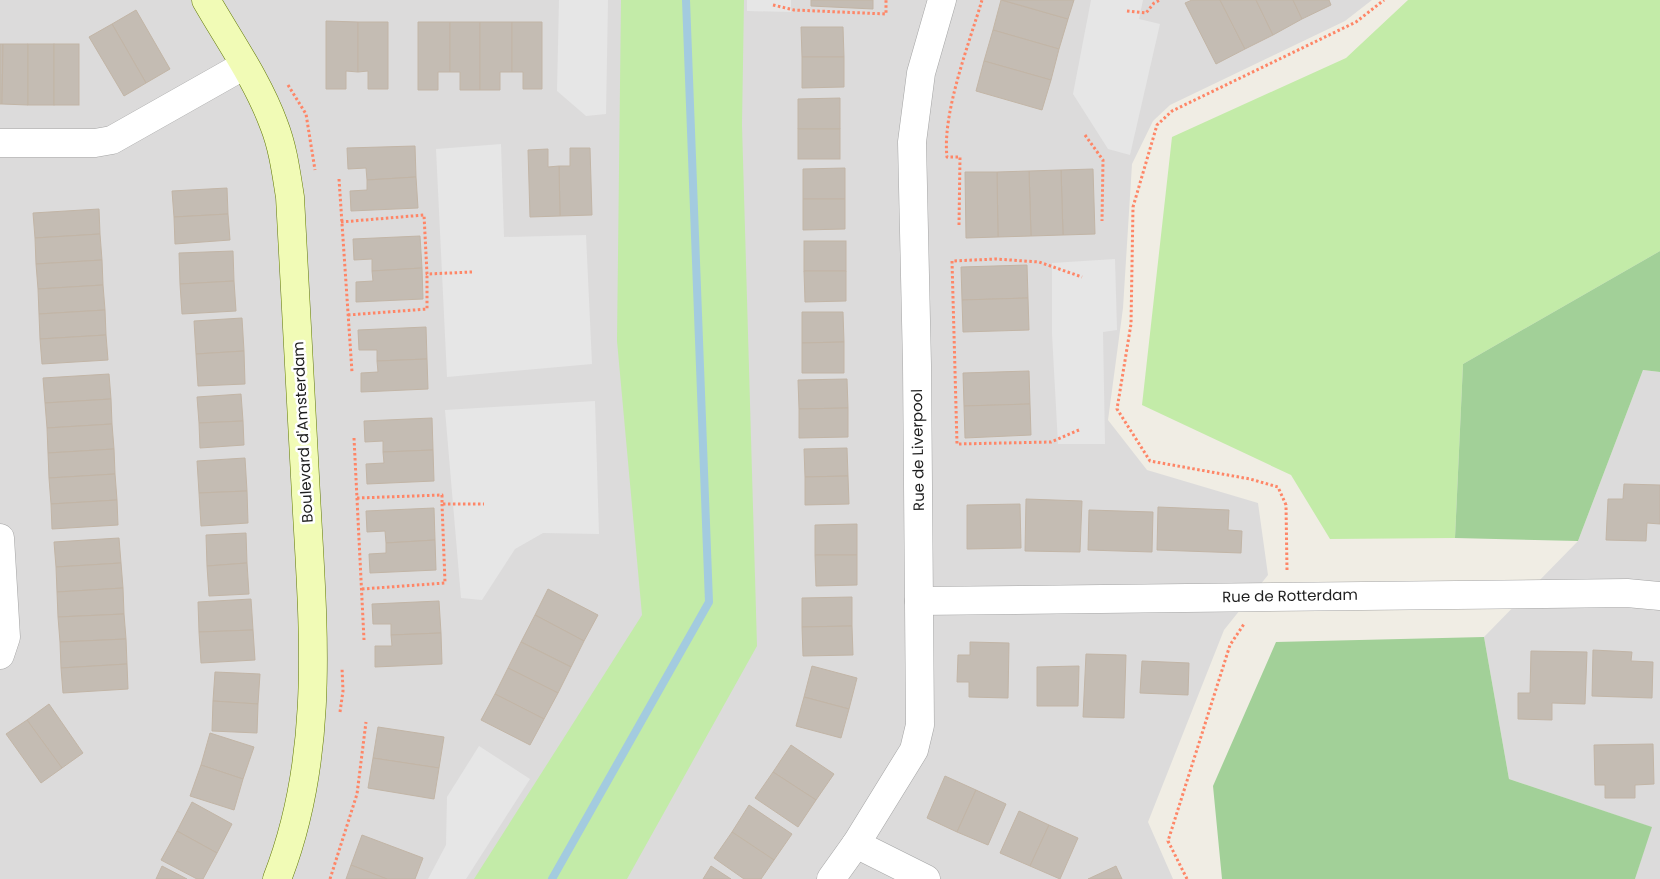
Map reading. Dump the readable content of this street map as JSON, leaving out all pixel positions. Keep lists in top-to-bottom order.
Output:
{
  "streets": {
    "street": ["Boulevard d'Amsterdam", "Rue de Liverpool", "Rue de Rotterdam"]
  },
  "crossings": [
    ["Rue de Liverpool", "Rue de Rotterdam"]
  ]
}
